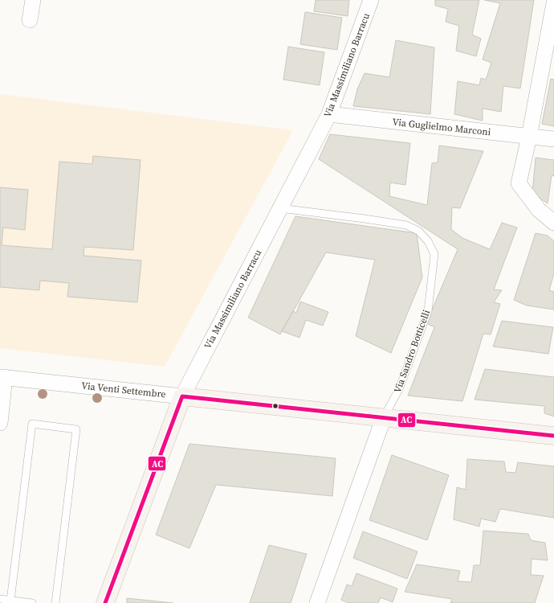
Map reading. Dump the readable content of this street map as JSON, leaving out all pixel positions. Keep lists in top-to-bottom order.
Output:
{
  "streets": {
    "main road": ["Via Massimiliano Barracu", "Via Venti Settembre"],
    "street": ["Via Guglielmo Marconi", "Via Sandro Botticelli"]
  },
  "crossings": [
    ["Via Massimiliano Barracu", "Via Guglielmo Marconi"],
    ["Via Massimiliano Barracu", "Via Sandro Botticelli"],
    ["Via Massimiliano Barracu", "Via Venti Settembre"],
    ["Via Sandro Botticelli", "Via Venti Settembre"]
  ],
  "lines": ["transit line AC"]
}
